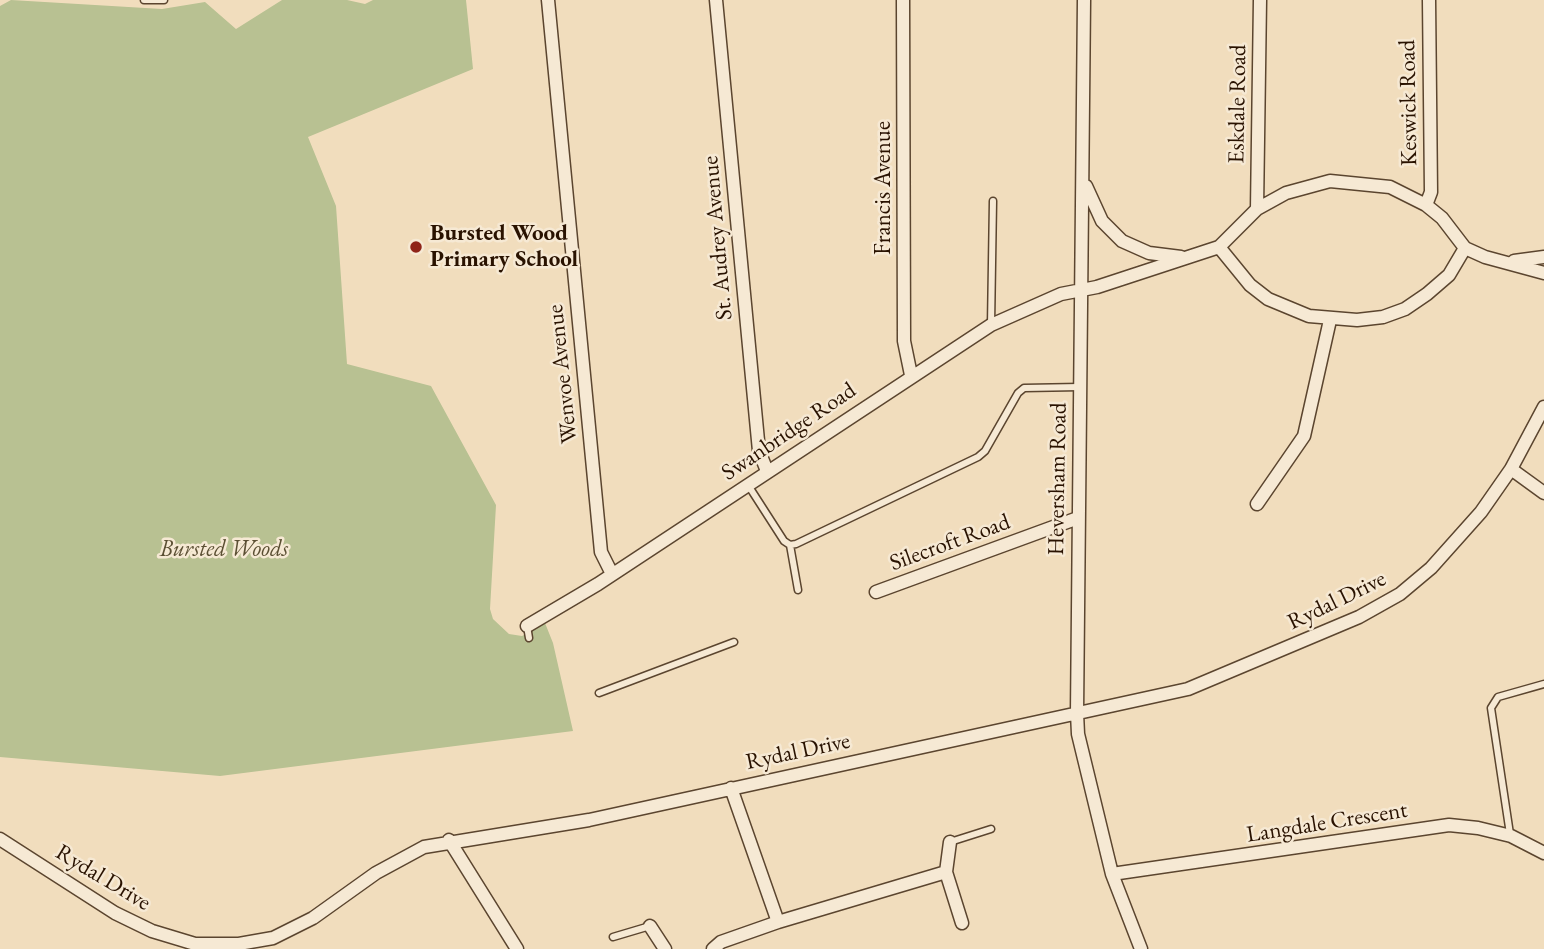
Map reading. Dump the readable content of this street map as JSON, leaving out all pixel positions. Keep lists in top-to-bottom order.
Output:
{
  "streets": {
    "street": [
      "Keswick Road",
      "Eskdale Road",
      "Francis Avenue",
      "St. Audrey Avenue",
      "Wenvoe Avenue",
      "Swanbridge Road",
      "Heversham Road",
      "Silecroft Road",
      "Rydal Drive",
      "Langdale Crescent"
    ]
  },
  "crossings": [
    ["Keswick Road", "Eskdale Road"],
    ["Keswick Road", "Swanbridge Road"],
    ["Eskdale Road", "Swanbridge Road"],
    ["Francis Avenue", "Swanbridge Road"],
    ["St. Audrey Avenue", "Swanbridge Road"],
    ["Wenvoe Avenue", "Swanbridge Road"],
    ["Swanbridge Road", "Heversham Road"],
    ["Heversham Road", "Silecroft Road"],
    ["Heversham Road", "Rydal Drive"],
    ["Heversham Road", "Langdale Crescent"]
  ],
  "parks": ["Bursted Woods"],
  "places": ["Bursted Wood Primary School"]
}
